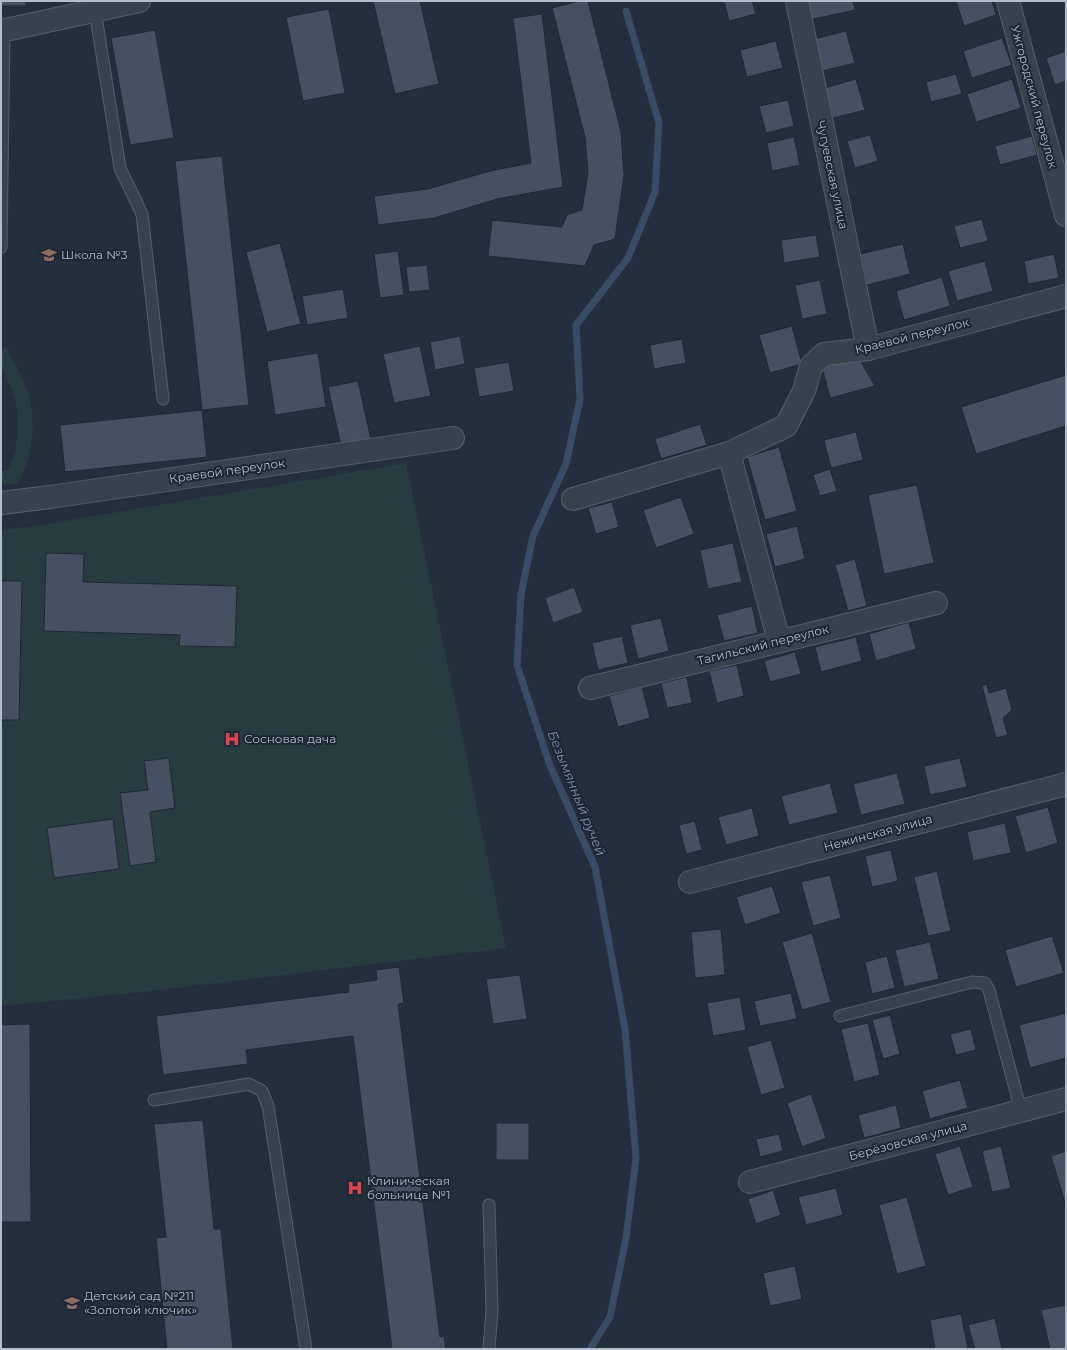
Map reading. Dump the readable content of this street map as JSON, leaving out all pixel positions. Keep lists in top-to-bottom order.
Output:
{
  "streets": {
    "street": [
      "Ужгородский переулок",
      "Чугуевская улица",
      "Краевой переулок",
      "Тагильский переулок",
      "Нежинская улица",
      "Берёзовская улица"
    ]
  },
  "crossings": [
    ["Чугуевская улица", "Краевой переулок"]
  ],
  "water": ["Безымянный ручей"],
  "places": {
    "school or university": ["Школа №3", "Детский сад №211 «Золотой ключик»"],
    "hospital": ["Сосновая дача", "Клиническая больница №1"]
  }
}
